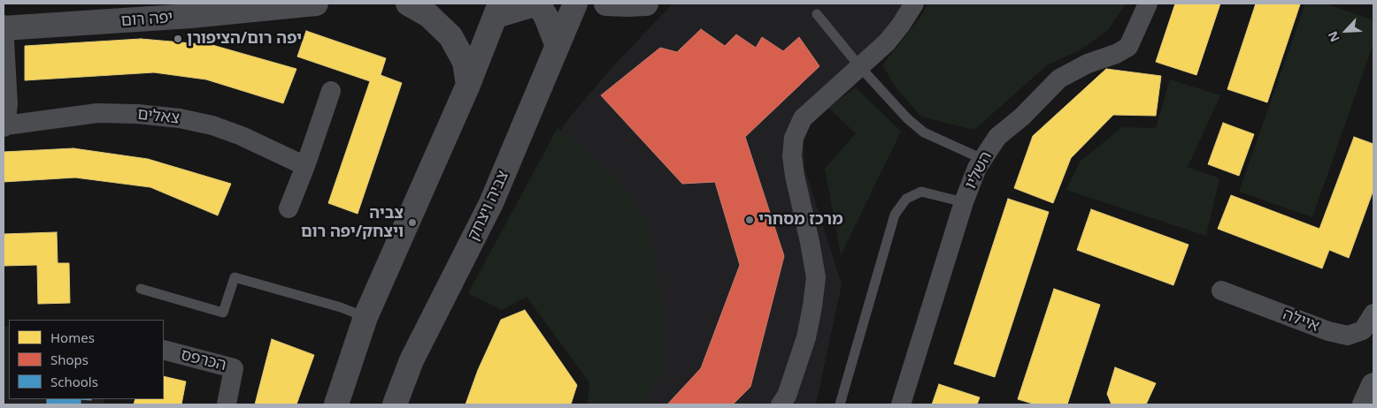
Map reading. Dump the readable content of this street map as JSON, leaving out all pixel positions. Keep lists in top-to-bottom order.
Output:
{
  "streets": {
    "street": [
      "יפה רום",
      "צאלים",
      "השליו",
      "צביה ויצחק",
      "איילה",
      "הכרפס"
    ]
  },
  "places": ["יפה רום/הציפורן", "מרכז מסחרי", "צביה ויצחק/יפה רום"],
  "legend": ["Homes", "Shops", "Schools"],
  "north": "bottom left"
}
